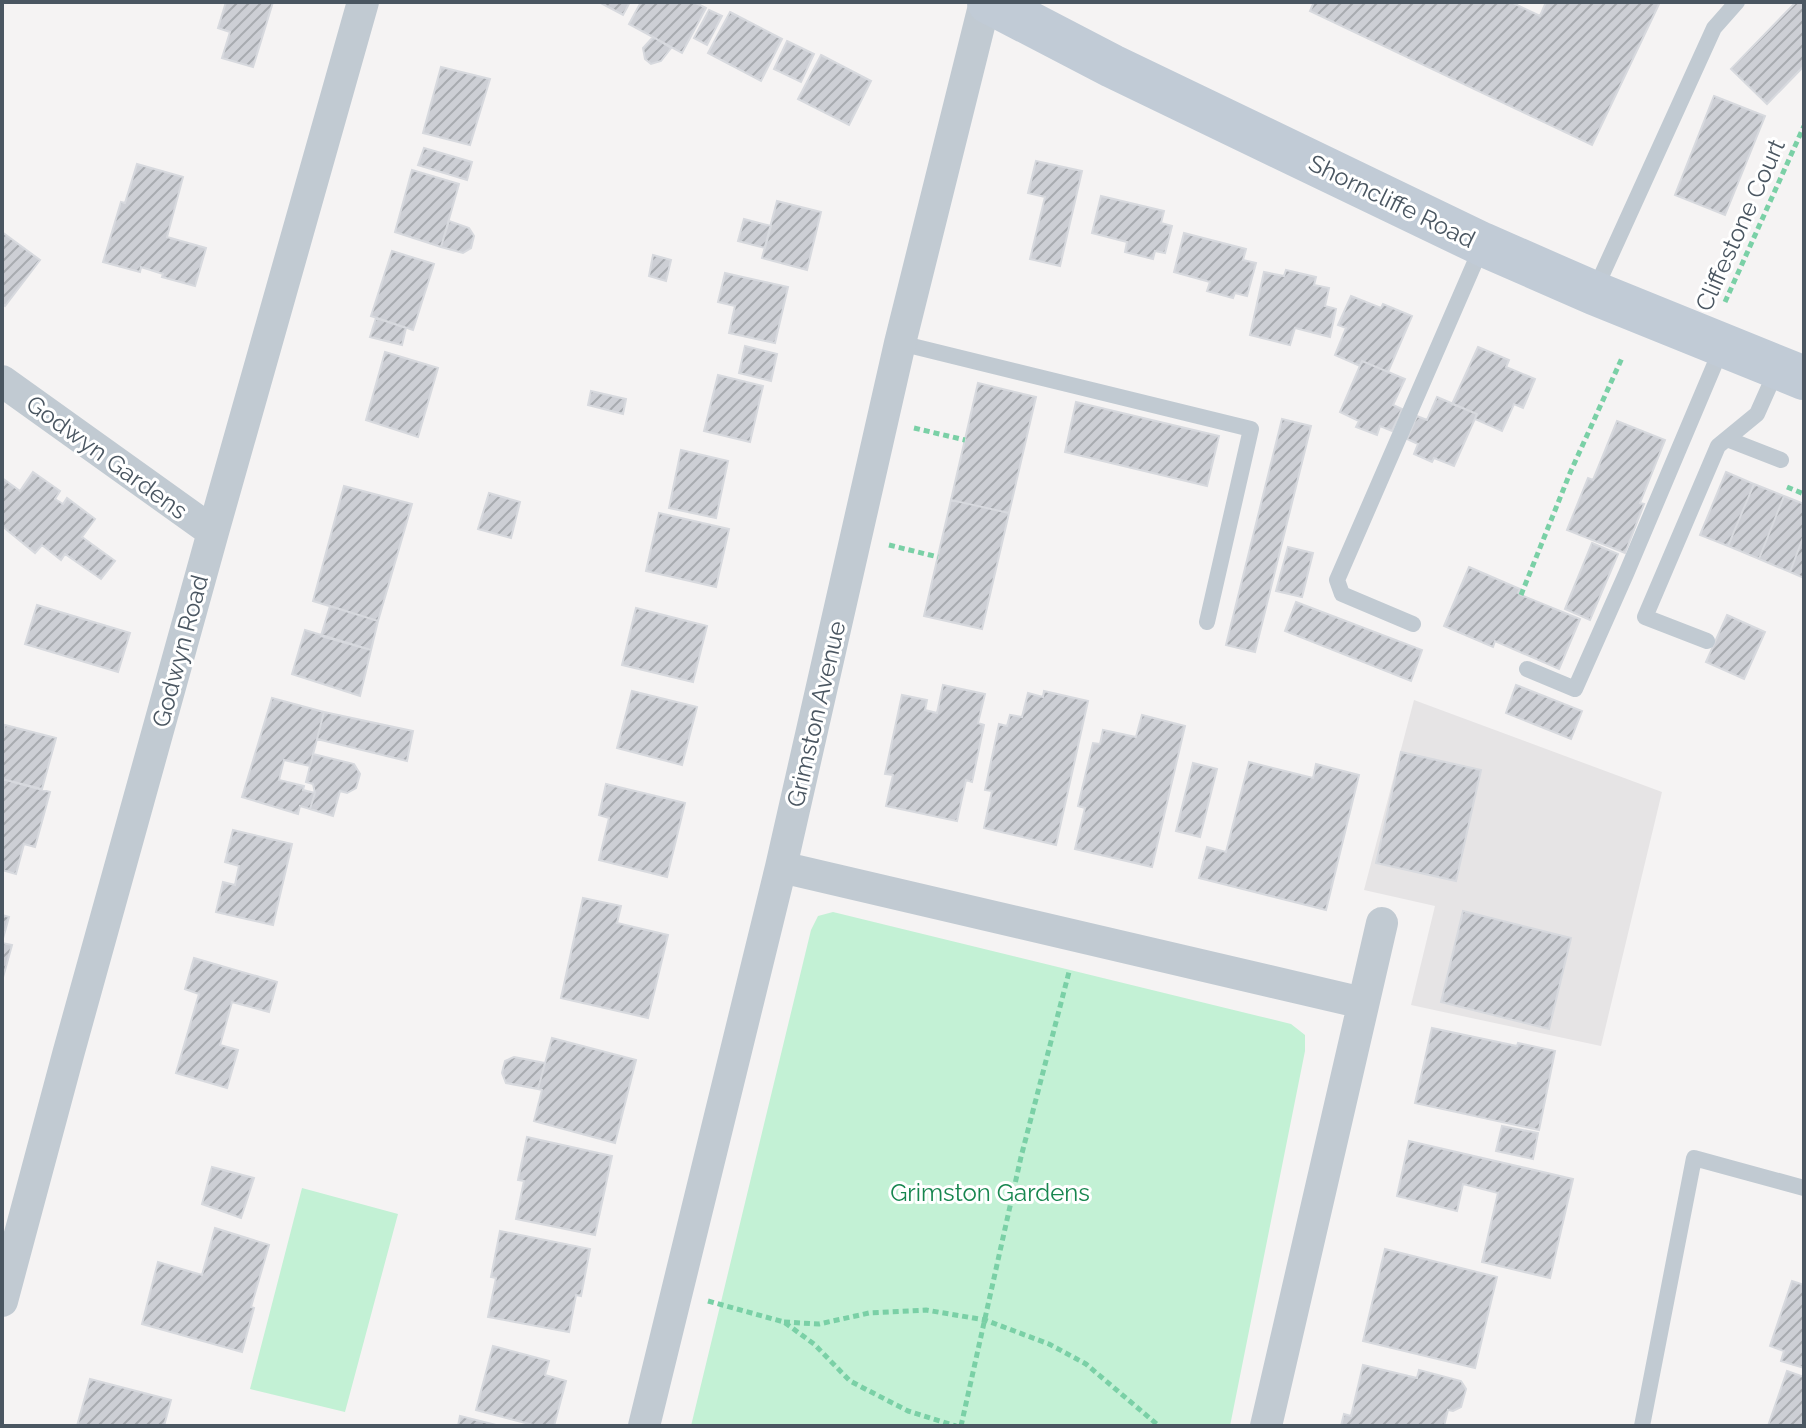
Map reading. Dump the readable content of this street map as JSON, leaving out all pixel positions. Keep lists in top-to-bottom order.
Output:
{
  "streets": {
    "main road": ["Shorncliffe Road"],
    "street": ["Godwyn Gardens", "Godwyn Road", "Grimston Avenue"],
    "path": ["Cliffestone Court"]
  },
  "crossings": [
    ["Shorncliffe Road", "Cliffestone Court"],
    ["Shorncliffe Road", "Grimston Avenue"],
    ["Godwyn Gardens", "Godwyn Road"]
  ],
  "parks": ["Grimston Gardens"]
}
